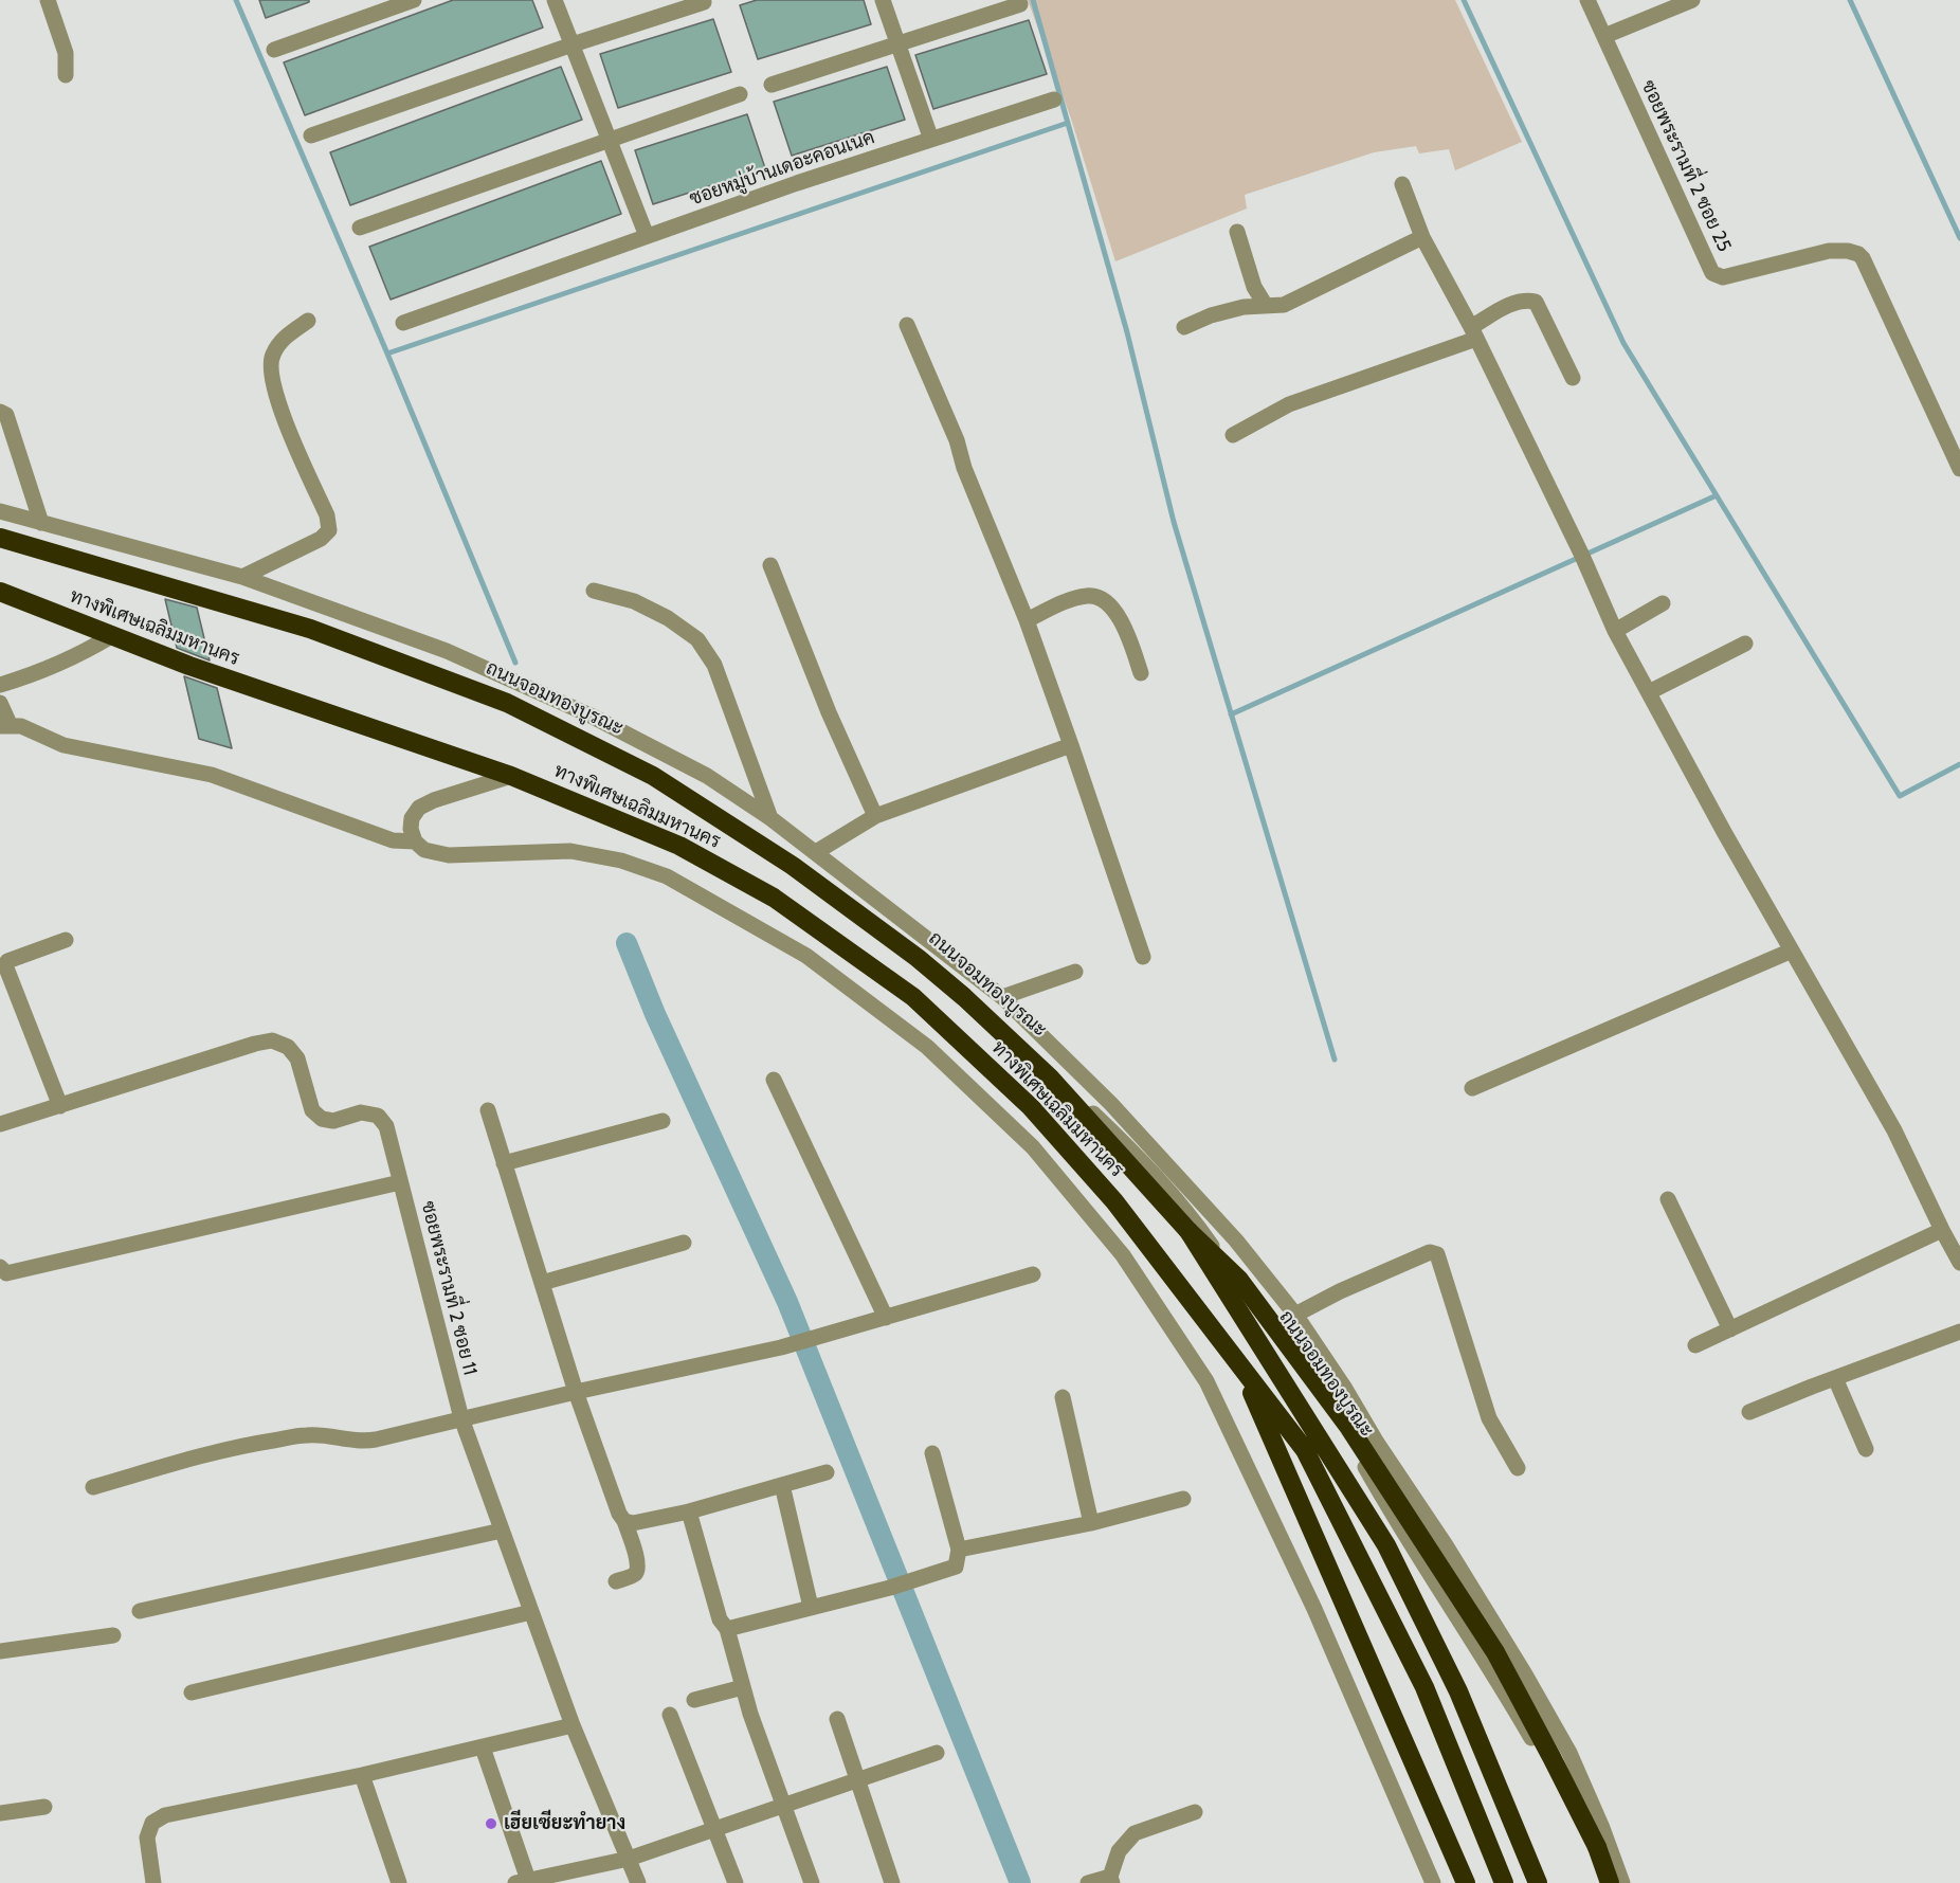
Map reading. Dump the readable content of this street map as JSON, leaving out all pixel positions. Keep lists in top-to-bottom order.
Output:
{
  "streets": {
    "highway": ["ทางพิเศษเฉลิมมหานคร"],
    "street": [
      "ซอยพระรามที่ 2 ซอย 25",
      "ซอยหมู่บ้านเดอะคอนเนค",
      "ถนนจอมทองบูรณะ",
      "ซอยพระรามที่ 2 ซอย 11"
    ]
  },
  "places": ["เฮียเซียะทำยาง"]
}
